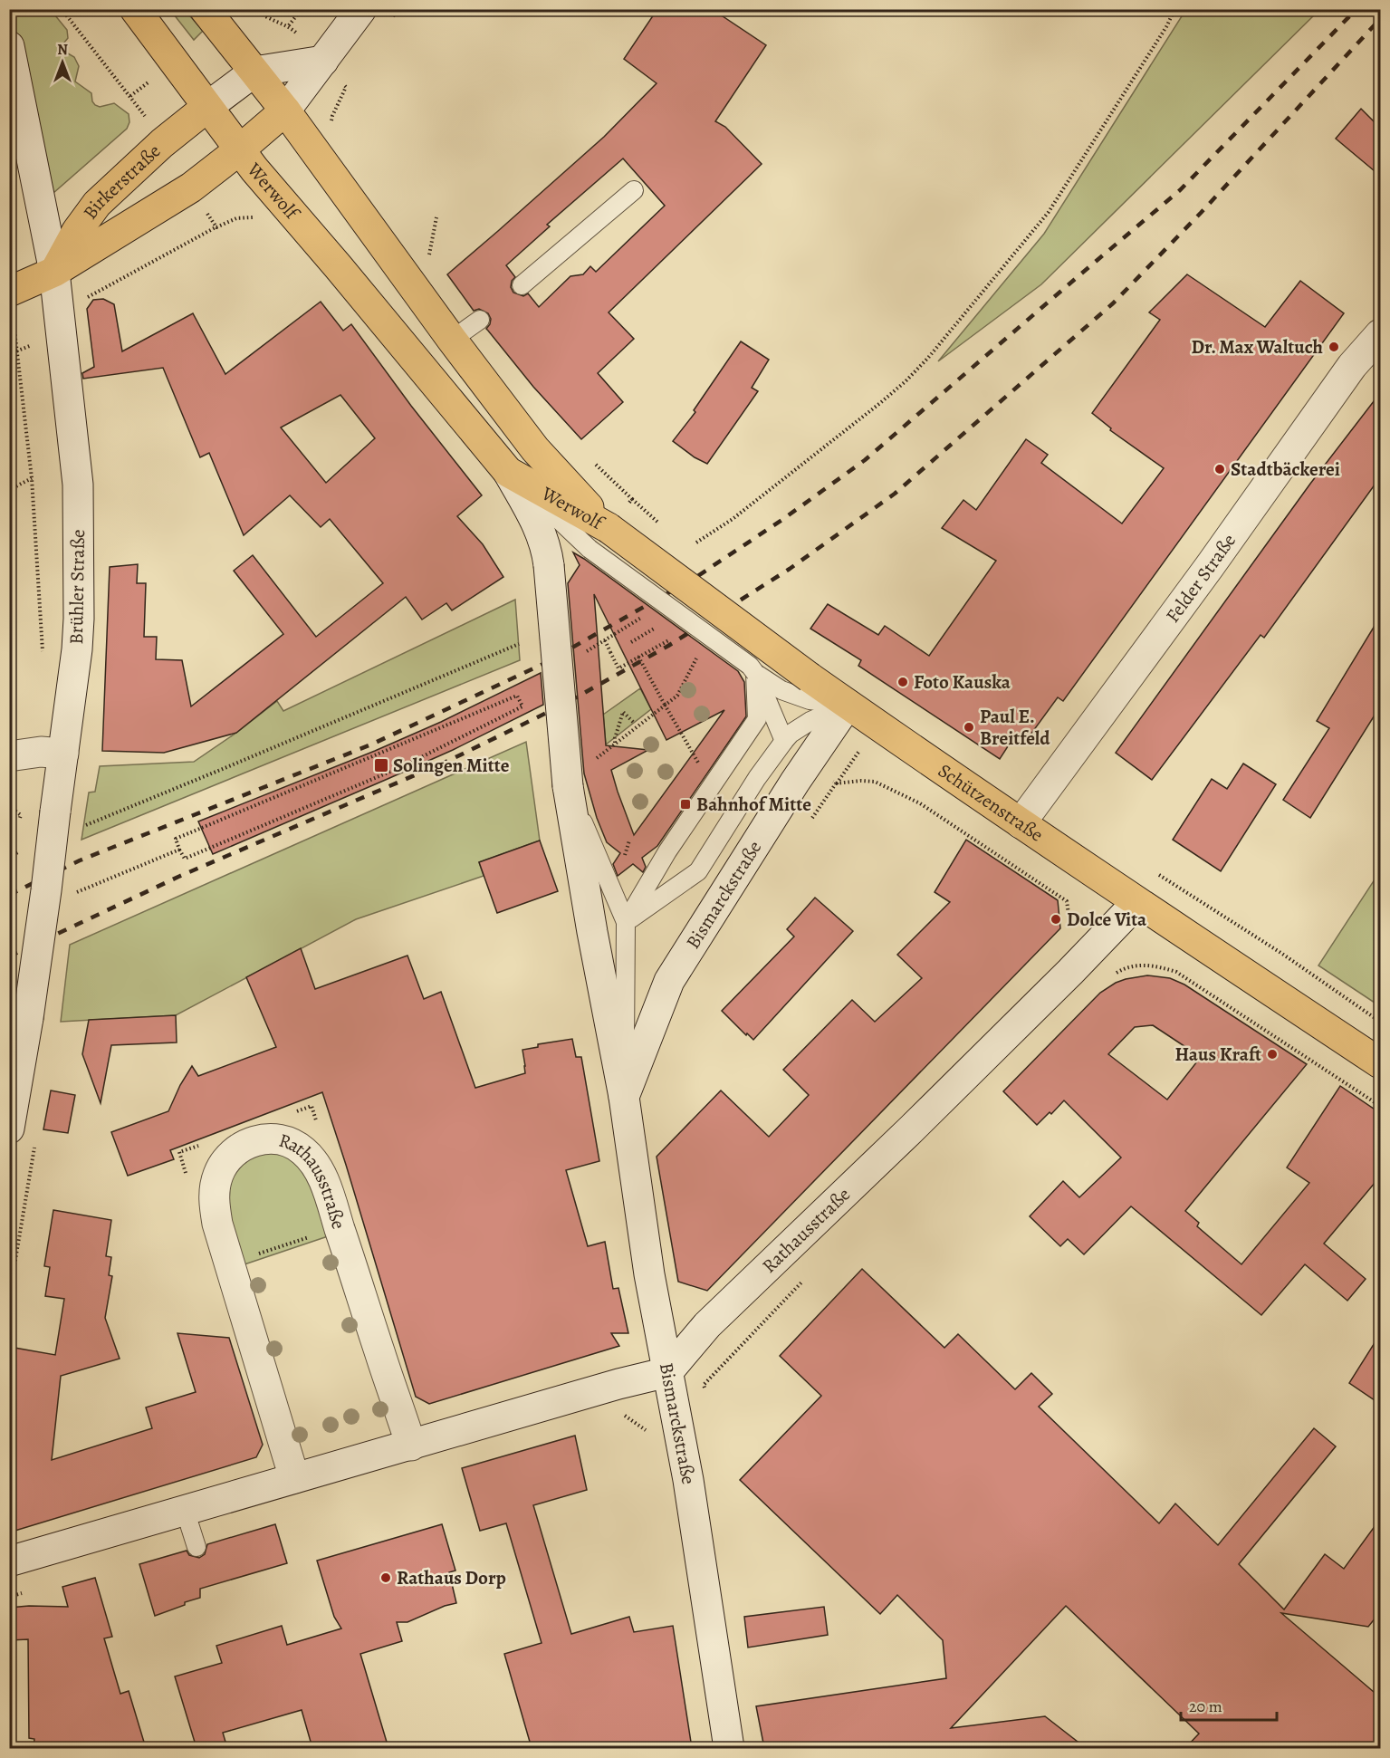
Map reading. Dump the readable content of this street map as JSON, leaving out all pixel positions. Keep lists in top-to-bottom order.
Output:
{
  "streets": {
    "main road": ["Birkerstraße", "Werwolf", "Schützenstraße"],
    "street": [
      "Felder Straße",
      "Brühler Straße",
      "Bismarckstraße",
      "Rathausstraße"
    ]
  },
  "crossings": [
    ["Birkerstraße", "Werwolf"],
    ["Birkerstraße", "Brühler Straße"],
    ["Werwolf", "Schützenstraße"],
    ["Werwolf", "Bismarckstraße"],
    ["Felder Straße", "Schützenstraße"],
    ["Schützenstraße", "Bismarckstraße"],
    ["Schützenstraße", "Rathausstraße"],
    ["Bismarckstraße", "Rathausstraße"]
  ],
  "places": {
    "other": [
      "Dr. Max Waltuch",
      "Stadtbäckerei",
      "Foto Kauska",
      "Paul E. Breitfeld",
      "Dolce Vita",
      "Haus Kraft",
      "Rathaus Dorp"
    ],
    "transit": ["Solingen Mitte", "Bahnhof Mitte"]
  },
  "scale_bar": "20 m",
  "north": "top"
}
